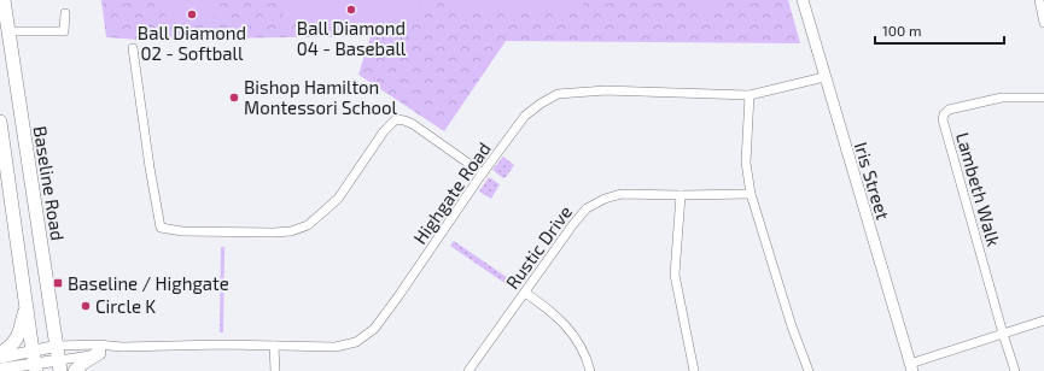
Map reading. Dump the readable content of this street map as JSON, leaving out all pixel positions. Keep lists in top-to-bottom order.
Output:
{
  "streets": {
    "main road": ["Baseline Road"],
    "street": [
      "Iris Street",
      "Lambeth Walk",
      "Highgate Road",
      "Rustic Drive"
    ]
  },
  "crossings": [
    ["Iris Street", "Highgate Road"],
    ["Baseline Road", "Highgate Road"]
  ],
  "places": {
    "other": [
      "Ball Diamond 04 - Baseball",
      "Ball Diamond 02 - Softball",
      "Bishop Hamilton Montessori School",
      "Circle K"
    ],
    "transit": ["Baseline / Highgate"]
  },
  "scale_bar": "100 m"
}
